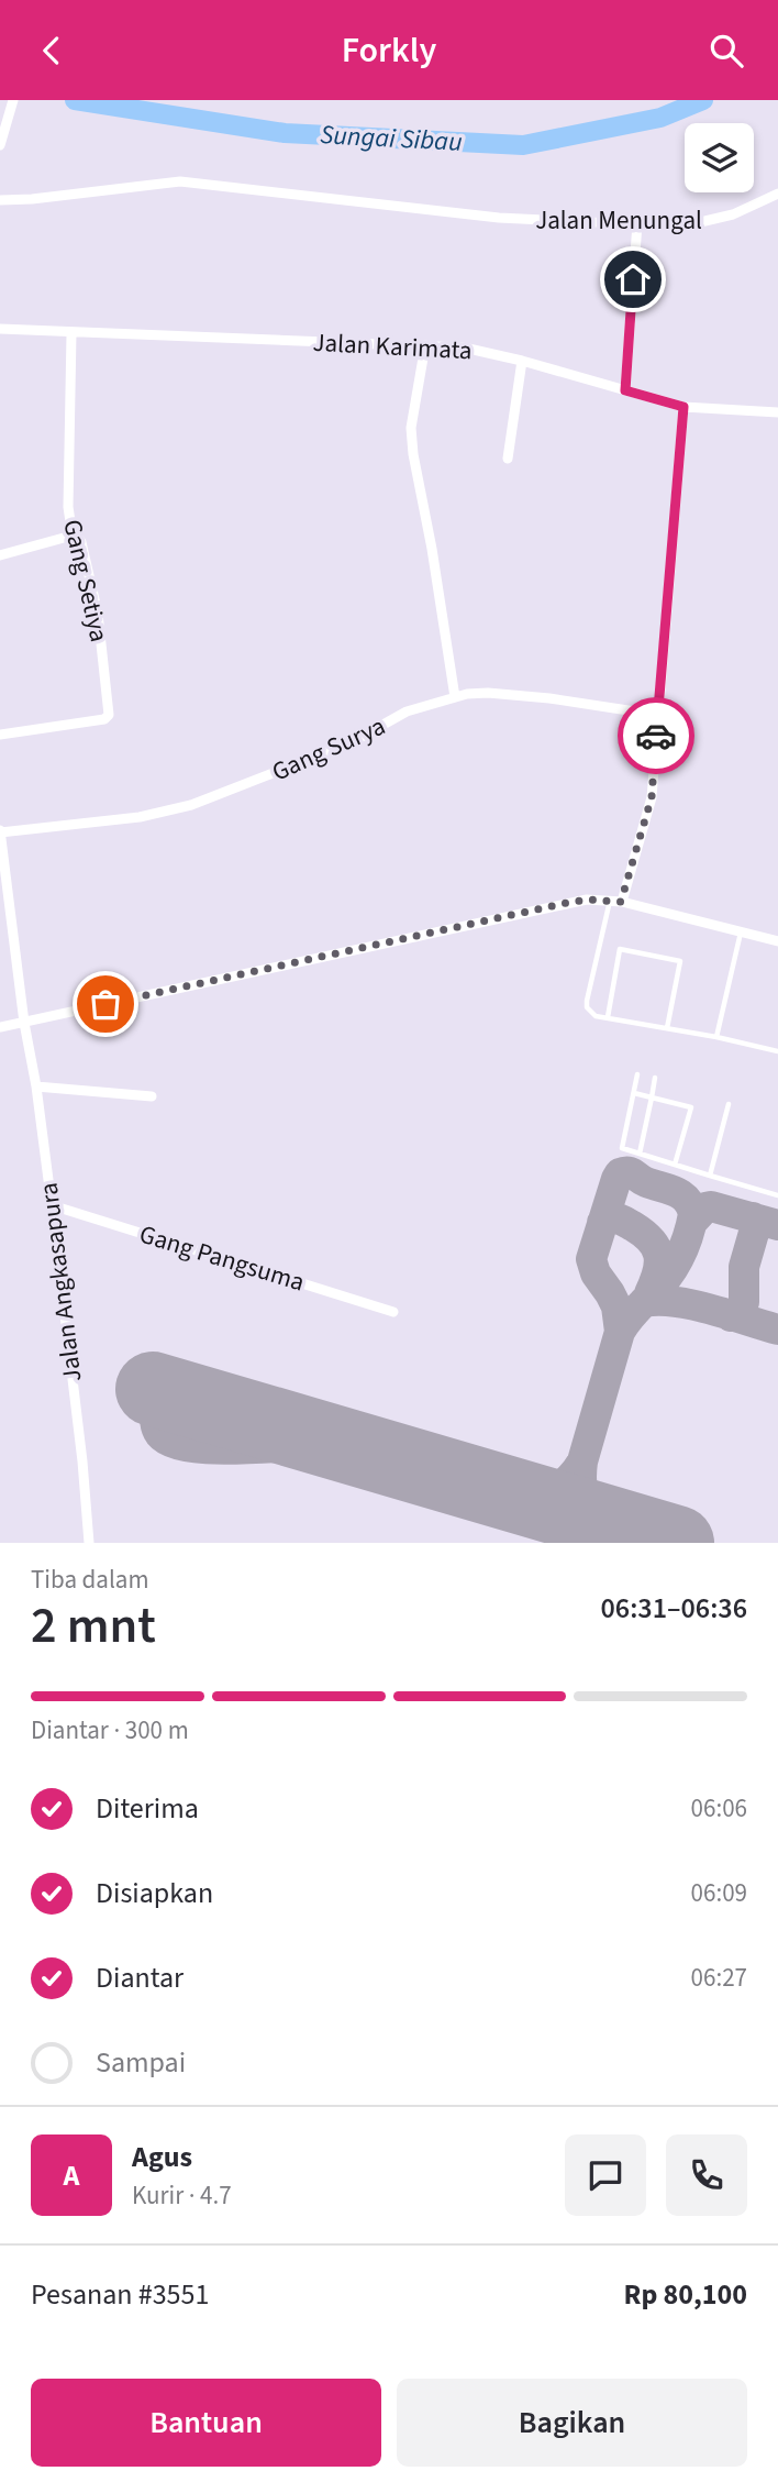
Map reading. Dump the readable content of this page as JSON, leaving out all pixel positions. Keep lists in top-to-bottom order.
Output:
{
  "streets": {
    "street": [
      "Jalan Menungal",
      "Jalan Karimata",
      "Gang Setiya",
      "Gang Surya",
      "Gang Pangsuma",
      "Jalan Angkasapura"
    ]
  },
  "crossings": [
    ["Jalan Karimata", "Gang Setiya"],
    ["Gang Surya", "Jalan Angkasapura"],
    ["Gang Pangsuma", "Jalan Angkasapura"]
  ],
  "water": ["Sungai Sibau"],
  "page": {
    "header": "Forkly",
    "heading": ["2 mnt", "Tiba dalam", "06:31–06:36"],
    "panel": [
      "Agus",
      "Kurir · 4.7",
      "Pesanan #3551",
      "Rp 80,100"
    ],
    "bar": "Diantar · 300 m",
    "list": [
      ["Diterima", "06:06"],
      ["Disiapkan", "06:09"],
      ["Diantar", "06:27"],
      "Sampai"
    ],
    "round": "A",
    "buttons": ["Bantuan", "Bagikan"]
  }
}
